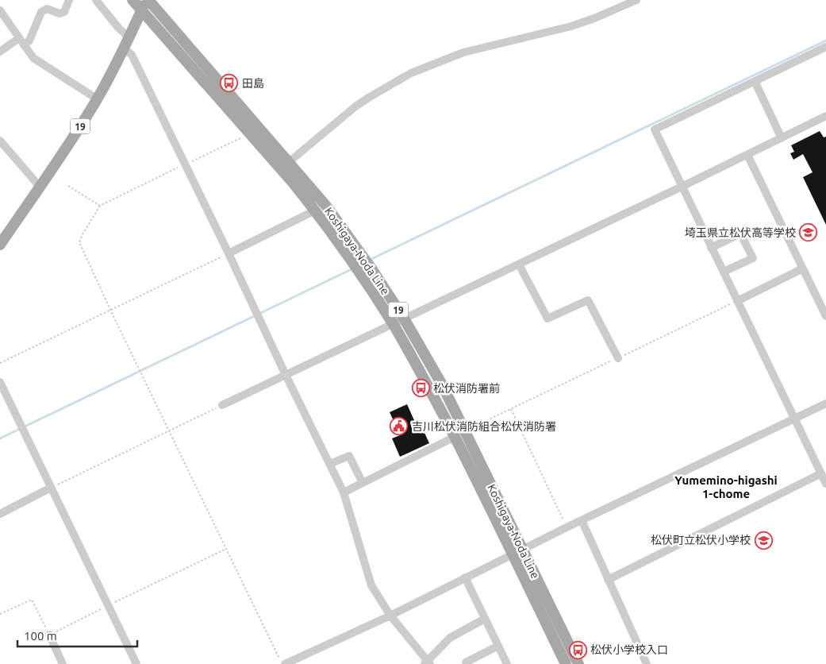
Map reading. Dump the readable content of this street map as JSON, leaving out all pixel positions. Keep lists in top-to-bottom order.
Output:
{
  "streets": {
    "main road": ["19", "Koshigaya-Noda Line"]
  },
  "crossings": [
    ["19", "Koshigaya-Noda Line"]
  ],
  "districts": ["Yumemino-higashi 1-chome"],
  "places": {
    "bus stop": ["田島", "松伏消防署前", "松伏小学校入口"],
    "school or university": ["埼玉県立松伏高等学校", "松伏町立松伏小学校"],
    "public building": ["吉川松伏消防組合松伏消防署"]
  },
  "scale_bar": "100 m"
}
